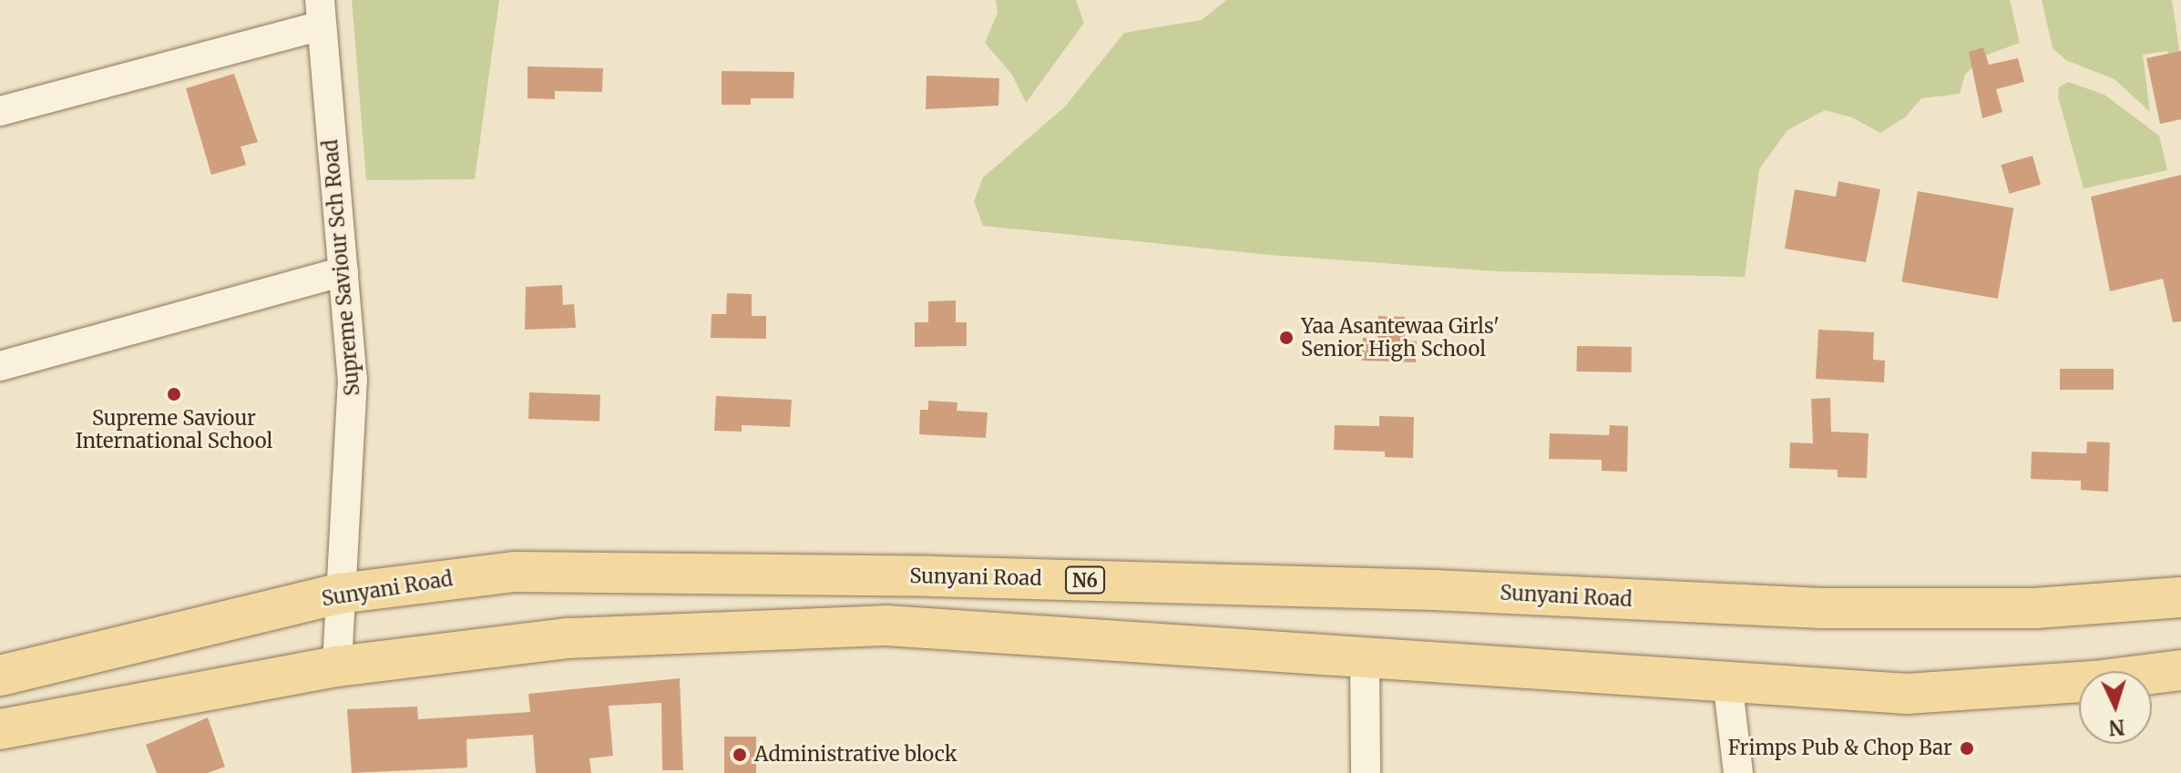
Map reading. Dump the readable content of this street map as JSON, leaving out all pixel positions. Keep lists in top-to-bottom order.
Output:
{
  "streets": {
    "main road": ["Sunyani Road", "N6"],
    "street": ["Supreme Saviour Sch Road"]
  },
  "crossings": [
    ["Supreme Saviour Sch Road", "Sunyani Road"]
  ],
  "places": [
    "Yaa Asantewaa Girls' Senior High School",
    "Supreme Saviour International School",
    "Frimps Pub & Chop Bar",
    "Administrative block"
  ],
  "north": "bottom"
}
